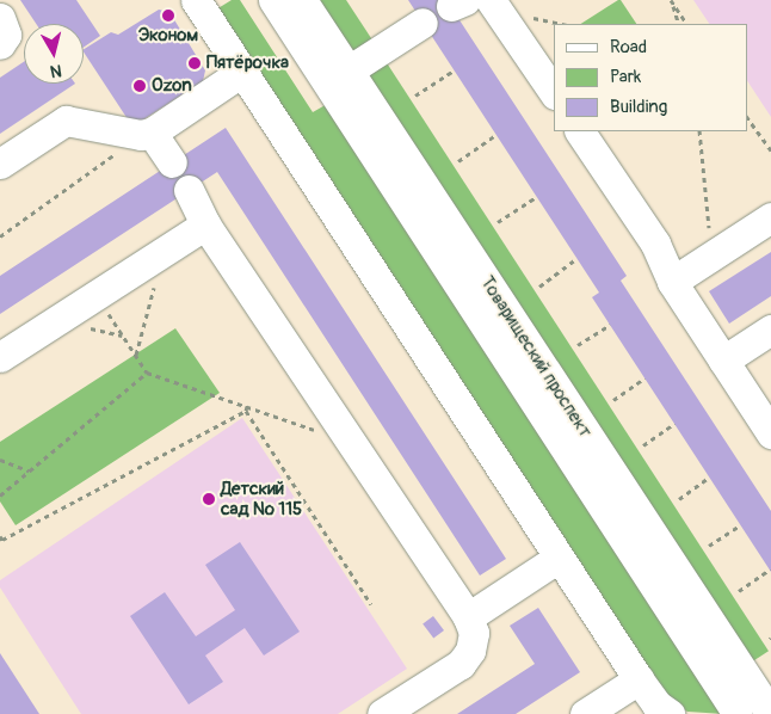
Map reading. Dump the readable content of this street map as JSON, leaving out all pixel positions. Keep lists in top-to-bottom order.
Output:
{
  "streets": {
    "street": ["Товарищеский проспект"]
  },
  "places": [
    "Эконом",
    "Пятёрочка",
    "Ozon",
    "Детский сад № 115"
  ],
  "legend": ["Road", "Park", "Building"],
  "north": "bottom"
}
